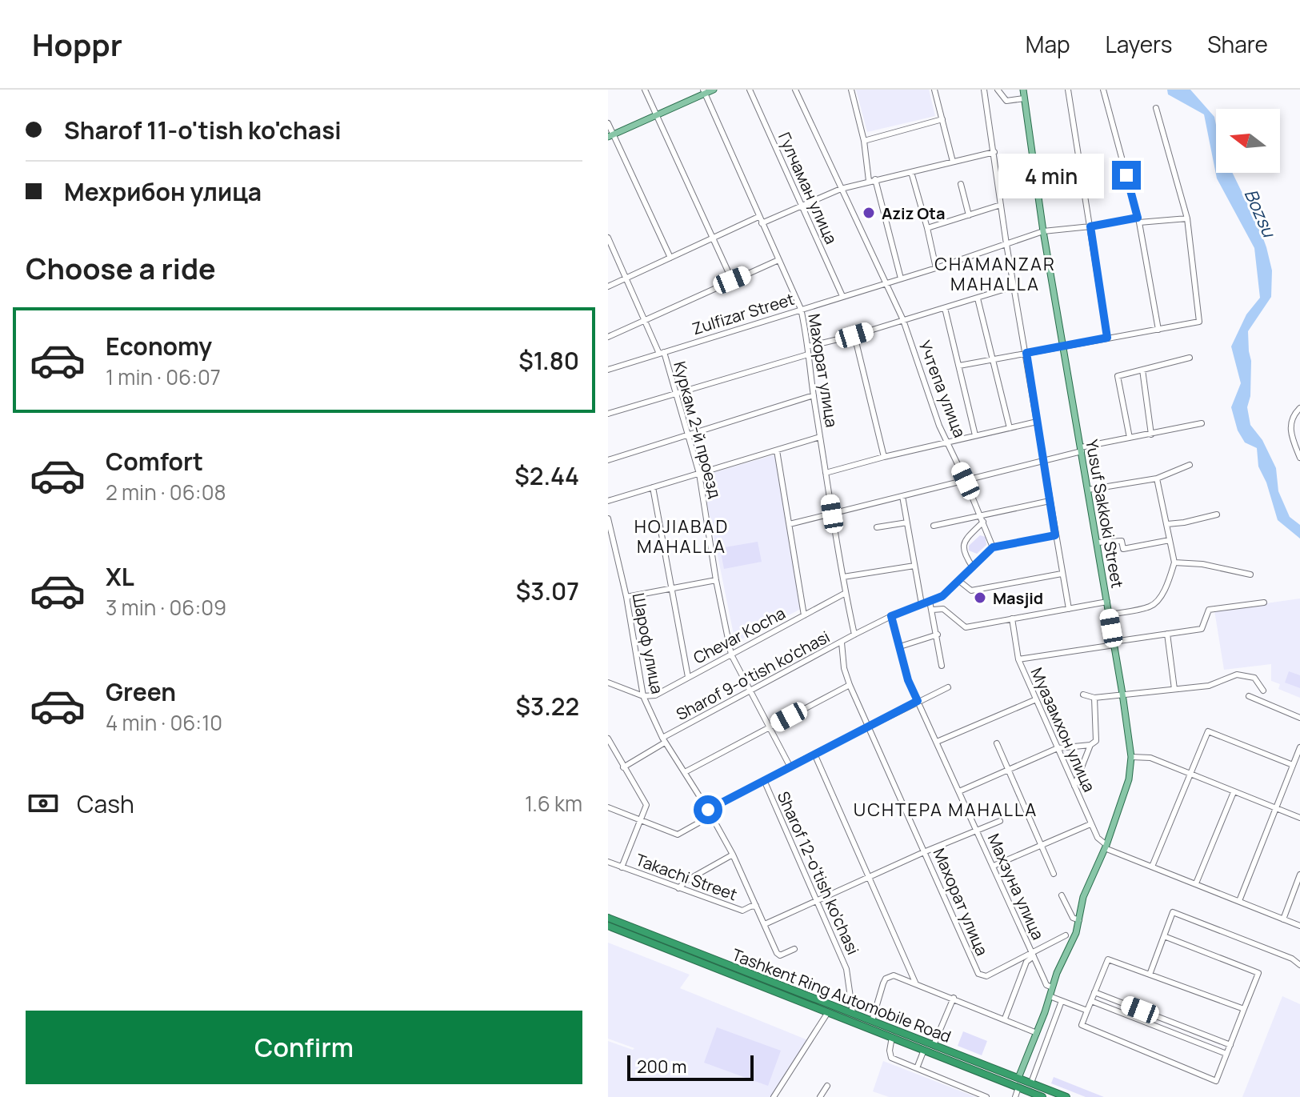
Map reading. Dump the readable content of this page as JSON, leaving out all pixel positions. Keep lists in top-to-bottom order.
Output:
{
  "streets": {
    "highway": ["Tashkent Ring Automobile Road"],
    "main road": ["Yusuf Sakkoki Street"],
    "street": [
      "Гулчаман улица",
      "Zulfizar Street",
      "Махорат улица",
      "Учтепа улица",
      "Куркам 2-й проезд",
      "Chevar Kocha",
      "Шароф улица",
      "Sharof 9-o'tish ko'chasi",
      "Муазамхон улица",
      "Sharof 12-o'tish ko'chasi",
      "Takachi Street",
      "Махзуна улица"
    ]
  },
  "crossings": [
    ["Гулчаман улица", "Zulfizar Street"],
    ["Zulfizar Street", "Махорат улица"],
    ["Zulfizar Street", "Учтепа улица"],
    ["Zulfizar Street", "Куркам 2-й проезд"],
    ["Zulfizar Street", "Yusuf Sakkoki Street"],
    ["Махорат улица", "Chevar Kocha"],
    ["Махорат улица", "Sharof 9-o'tish ko'chasi"],
    ["Махорат улица", "Махзуна улица"],
    ["Куркам 2-й проезд", "Chevar Kocha"],
    ["Куркам 2-й проезд", "Sharof 9-o'tish ko'chasi"],
    ["Yusuf Sakkoki Street", "Муазамхон улица"],
    ["Yusuf Sakkoki Street", "Махзуна улица"],
    ["Yusuf Sakkoki Street", "Tashkent Ring Automobile Road"],
    ["Chevar Kocha", "Шароф улица"],
    ["Шароф улица", "Sharof 9-o'tish ko'chasi"],
    ["Шароф улица", "Takachi Street"],
    ["Sharof 12-o'tish ko'chasi", "Tashkent Ring Automobile Road"]
  ],
  "districts": ["CHAMANZAR MAHALLA", "HOJIABAD MAHALLA", "UCHTEPA MAHALLA"],
  "water": ["Bozsu"],
  "places": ["Aziz Ota", "Masjid"],
  "scale_bar": "200 m",
  "north": "left",
  "page": {
    "header": "Hoppr",
    "nav": ["Map", "Layers", "Share"],
    "banner": ["Sharof 11-o'tish ko'chasi", "Мехрибон улица"],
    "bubble": "4 min",
    "heading": "Choose a ride",
    "list": [
      {
        "name": "Economy",
        "note": "1 min · 06:07",
        "value": "$1.80"
      },
      {
        "name": "Comfort",
        "note": "2 min · 06:08",
        "value": "$2.44"
      },
      {
        "name": "XL",
        "note": "3 min · 06:09",
        "value": "$3.07"
      },
      {
        "name": "Green",
        "note": "4 min · 06:10",
        "value": "$3.22"
      }
    ],
    "pay": ["Cash", "1.6 km"],
    "buttons": "Confirm",
    "scale": "200 m"
  }
}
